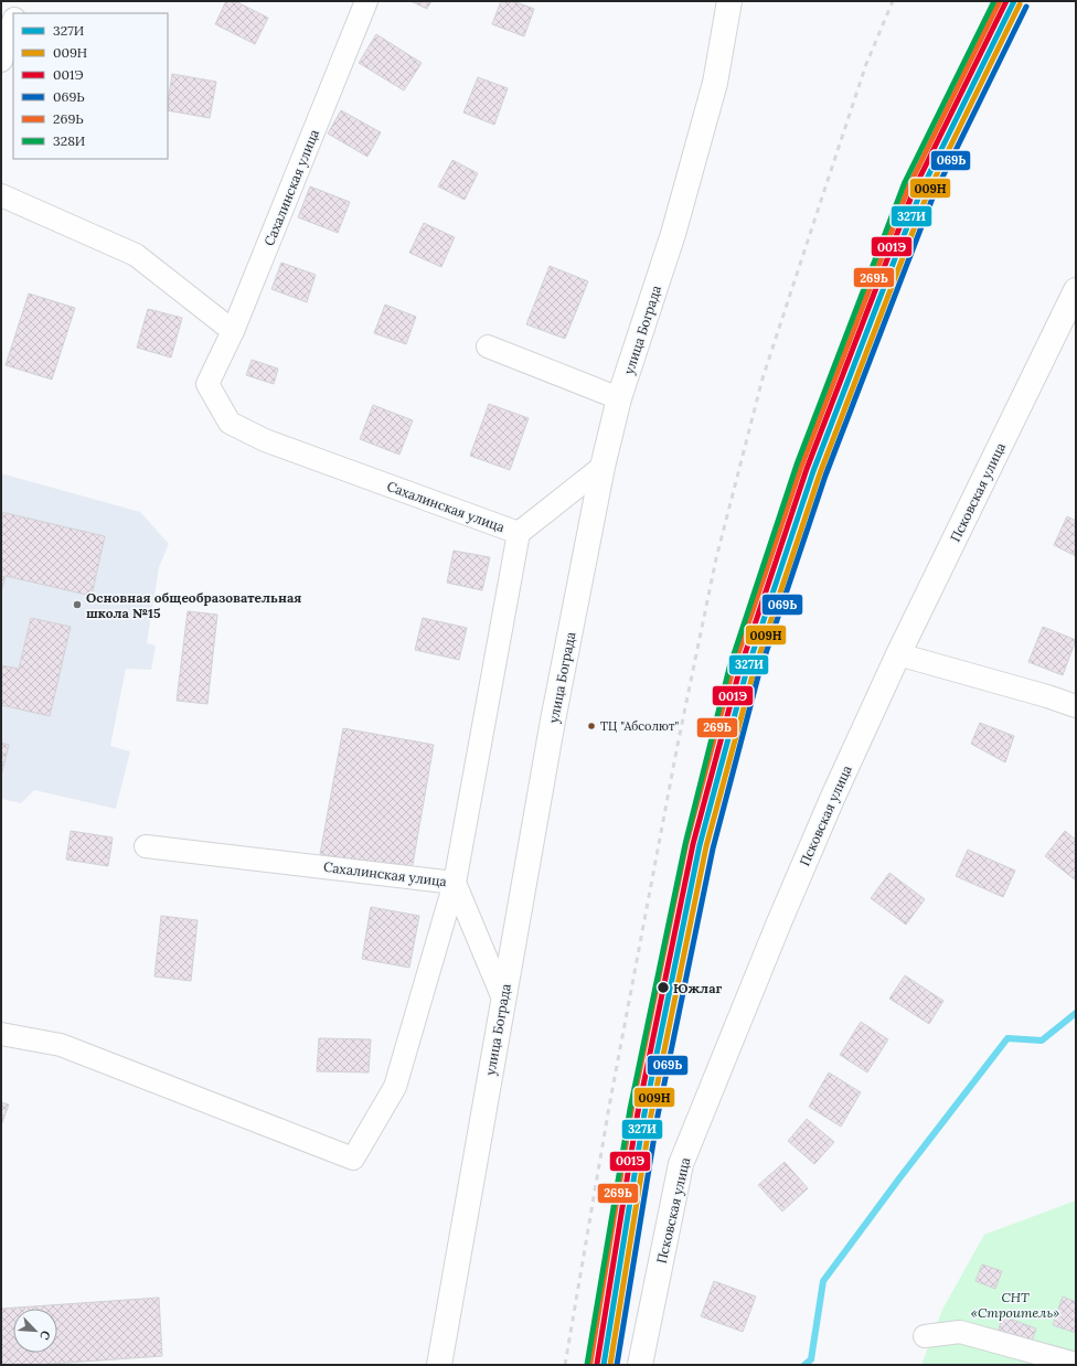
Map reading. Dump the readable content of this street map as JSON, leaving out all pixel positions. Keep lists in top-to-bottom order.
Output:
{
  "streets": {
    "main road": ["улица Бограда", "Псковская улица"],
    "street": ["Сахалинская улица"]
  },
  "parks": ["СНТ «Строитель»"],
  "places": ["Основная общеобразовательная школа №15", "ТЦ \"Абсолют\"", "Южлаг"],
  "lines": [
    "transit line 327И",
    "transit line 001Э",
    "transit line 269Ь",
    "transit line 328И",
    "transit line 009Н",
    "transit line 069Ь"
  ],
  "legend": [
    "327И",
    "009Н",
    "001Э",
    "069Ь",
    "269Ь",
    "328И"
  ],
  "north": "bottom right"
}
